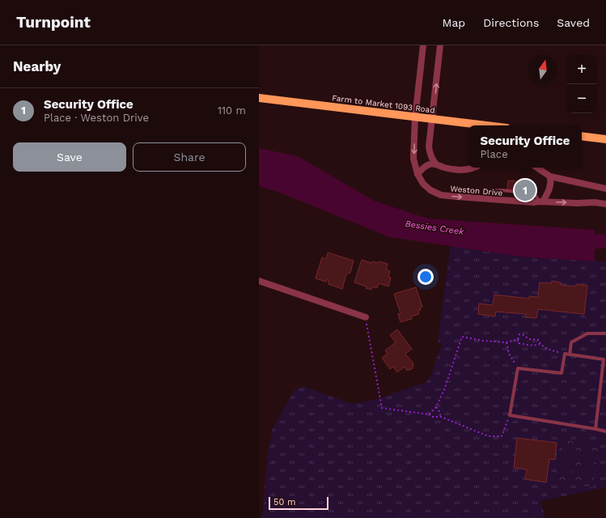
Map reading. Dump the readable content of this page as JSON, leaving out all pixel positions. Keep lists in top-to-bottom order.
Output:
{
  "streets": {
    "main road": ["Farm to Market 1093 Road"],
    "street": ["Weston Drive"]
  },
  "crossings": [
    ["Farm to Market 1093 Road", "Weston Drive"]
  ],
  "water": ["Bessies Creek"],
  "scale_bar": "50 m",
  "north": "top",
  "page": {
    "header": "Turnpoint",
    "nav": ["Map", "Directions", "Saved"],
    "heading": "Nearby",
    "map_buttons": ["+", "−"],
    "list": [
      {
        "mark": "1",
        "name": "Security Office",
        "note": "Place · Weston Drive",
        "value": "110 m"
      }
    ],
    "popup": ["Security Office", "Place"],
    "buttons": ["Save", "Share"],
    "pins": "1",
    "scale": "50 m"
  }
}
